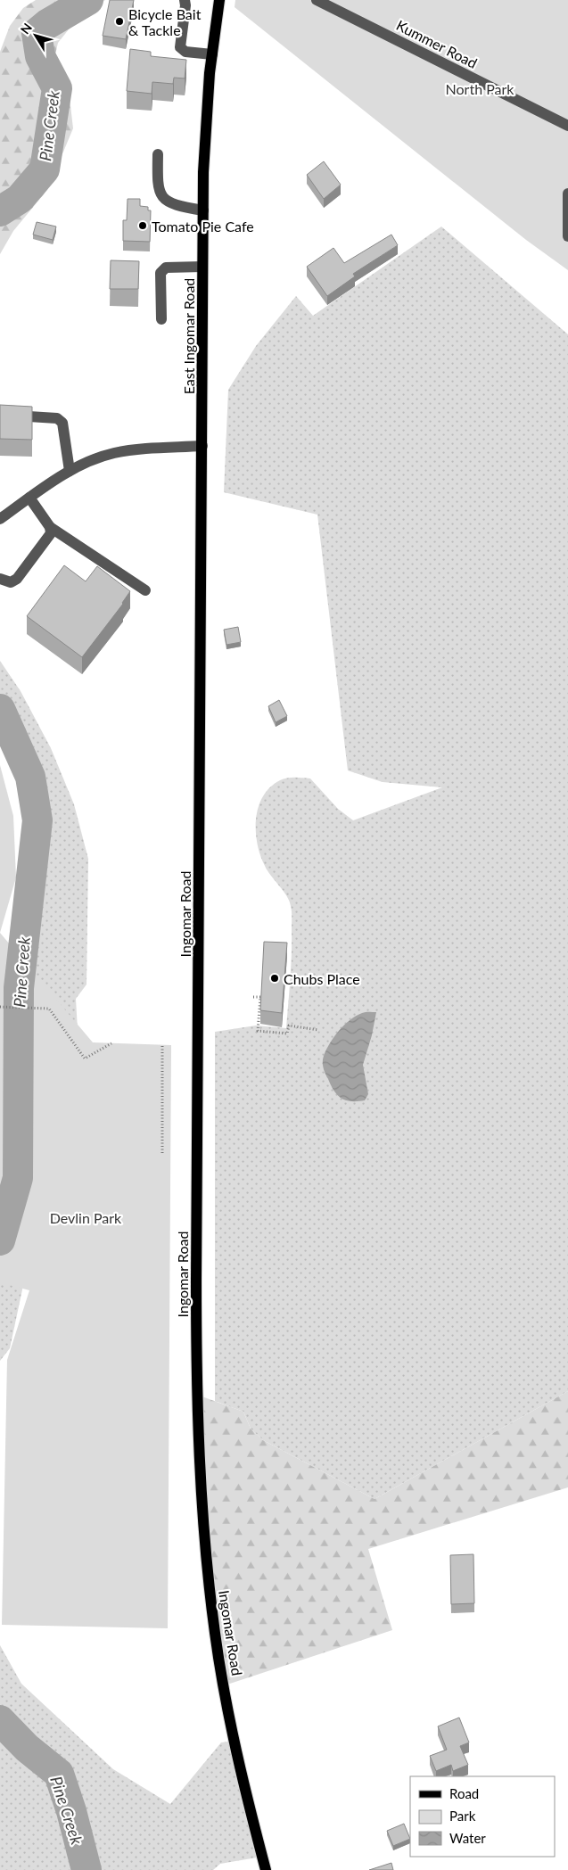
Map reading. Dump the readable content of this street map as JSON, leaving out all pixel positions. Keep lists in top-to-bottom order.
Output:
{
  "streets": {
    "main road": ["East Ingomar Road", "Ingomar Road"],
    "street": ["Kummer Road"]
  },
  "crossings": [
    ["East Ingomar Road", "Ingomar Road"]
  ],
  "water": ["Pine Creek"],
  "parks": ["North Park", "Devlin Park"],
  "places": ["Bicycle Bait & Tackle", "Tomato Pie Cafe", "Chubs Place"],
  "legend": ["Road", "Park", "Water"],
  "north": "top left"
}
